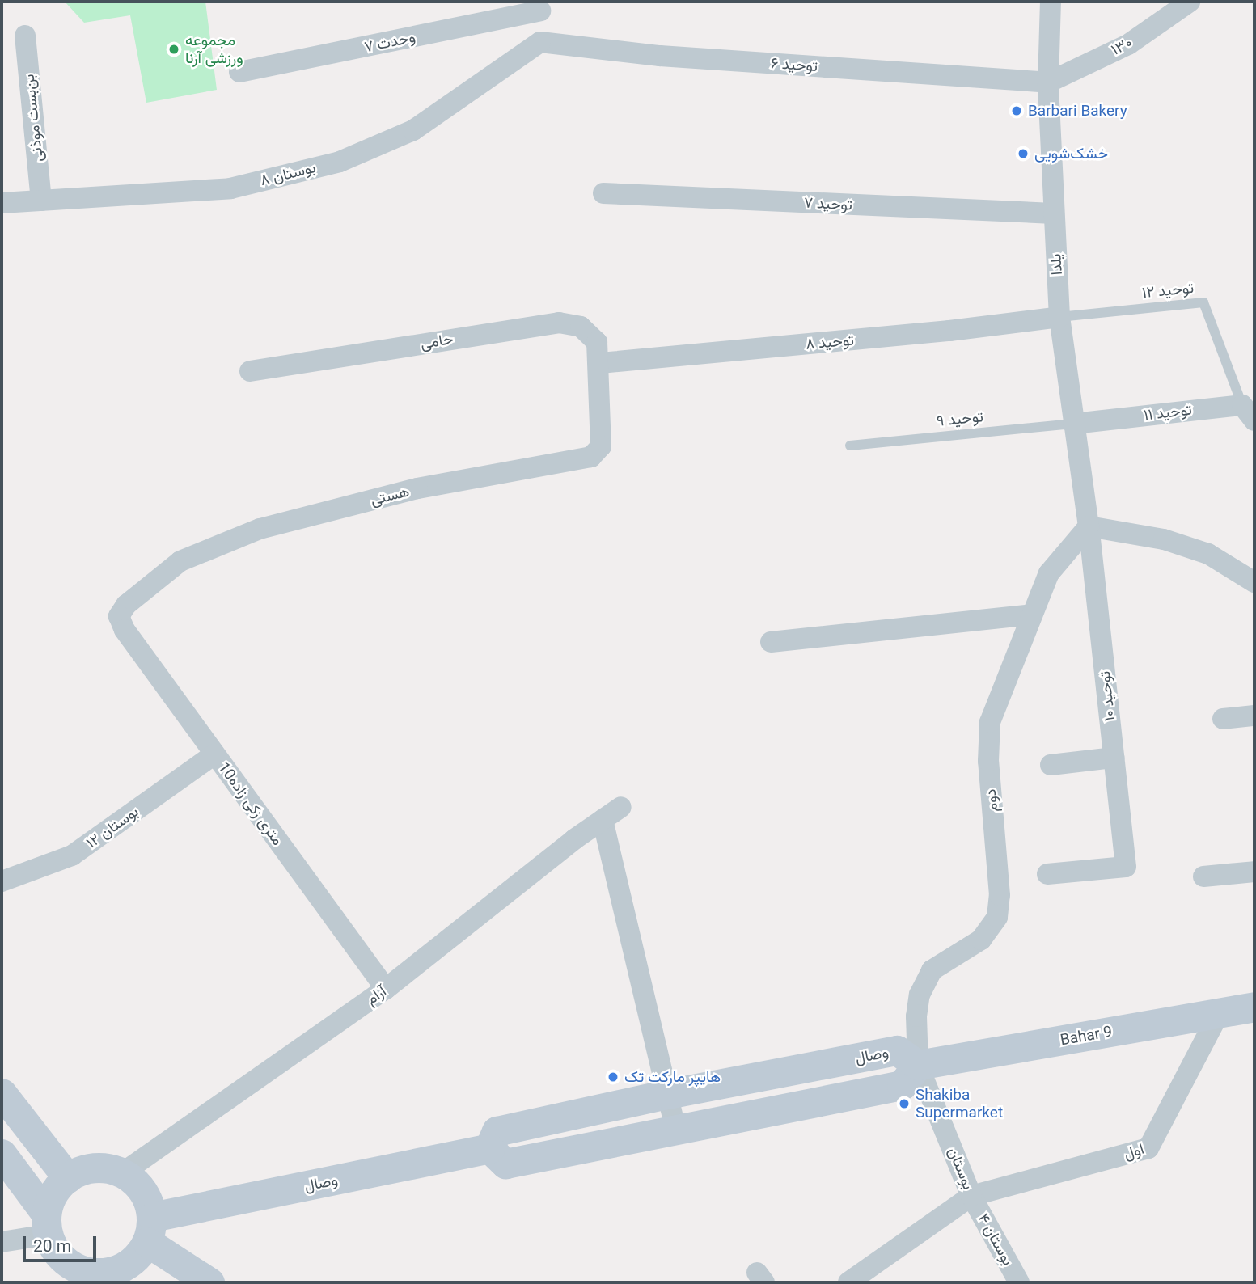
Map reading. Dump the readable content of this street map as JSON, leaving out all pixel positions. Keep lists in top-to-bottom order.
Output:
{
  "streets": {
    "main road": ["Bahar 9", "وصال"],
    "street": [
      "وحدت ۷",
      "۱۳۰",
      "توحید ۶",
      "بن‌بست موذنی",
      "بوستان ۸",
      "توحید ۷",
      "یلدا",
      "حامی",
      "توحید ۸",
      "توحید ۱۱",
      "هستی",
      "توحید ۱۰",
      "دوم",
      "10متری زکی زاده",
      "بوستان ۱۲",
      "آرام",
      "اول",
      "بوستان",
      "بوستان ۴"
    ],
    "lane": ["توحید ۱۲", "توحید ۹"]
  },
  "crossings": [
    ["۱۳۰", "توحید ۶"],
    ["۱۳۰", "یلدا"],
    ["توحید ۶", "بوستان ۸"],
    ["توحید ۶", "یلدا"],
    ["بن‌بست موذنی", "بوستان ۸"],
    ["توحید ۷", "یلدا"],
    ["یلدا", "توحید ۱۲"],
    ["یلدا", "توحید ۸"],
    ["یلدا", "توحید ۱۱"],
    ["یلدا", "توحید ۹"],
    ["یلدا", "توحید ۱۰"],
    ["یلدا", "دوم"],
    ["توحید ۱۲", "توحید ۸"],
    ["توحید ۱۲", "توحید ۱۱"],
    ["حامی", "توحید ۸"],
    ["حامی", "هستی"],
    ["توحید ۸", "هستی"],
    ["توحید ۱۱", "توحید ۹"],
    ["هستی", "10متری زکی زاده"],
    ["توحید ۱۰", "دوم"],
    ["دوم", "Bahar 9"],
    ["دوم", "وصال"],
    ["دوم", "بوستان"],
    ["10متری زکی زاده", "بوستان ۱۲"],
    ["10متری زکی زاده", "آرام"],
    ["آرام", "وصال"],
    ["Bahar 9", "وصال"],
    ["Bahar 9", "اول"],
    ["Bahar 9", "بوستان"],
    ["وصال", "بوستان"],
    ["اول", "بوستان"],
    ["اول", "بوستان ۴"],
    ["بوستان", "بوستان ۴"]
  ],
  "places": [
    "مجموعه ورزشی آرنا",
    "Barbari Bakery",
    "خشک‌شویی",
    "هایپر مارکت تک",
    "Shakiba Supermarket"
  ],
  "scale_bar": "20 m"
}
